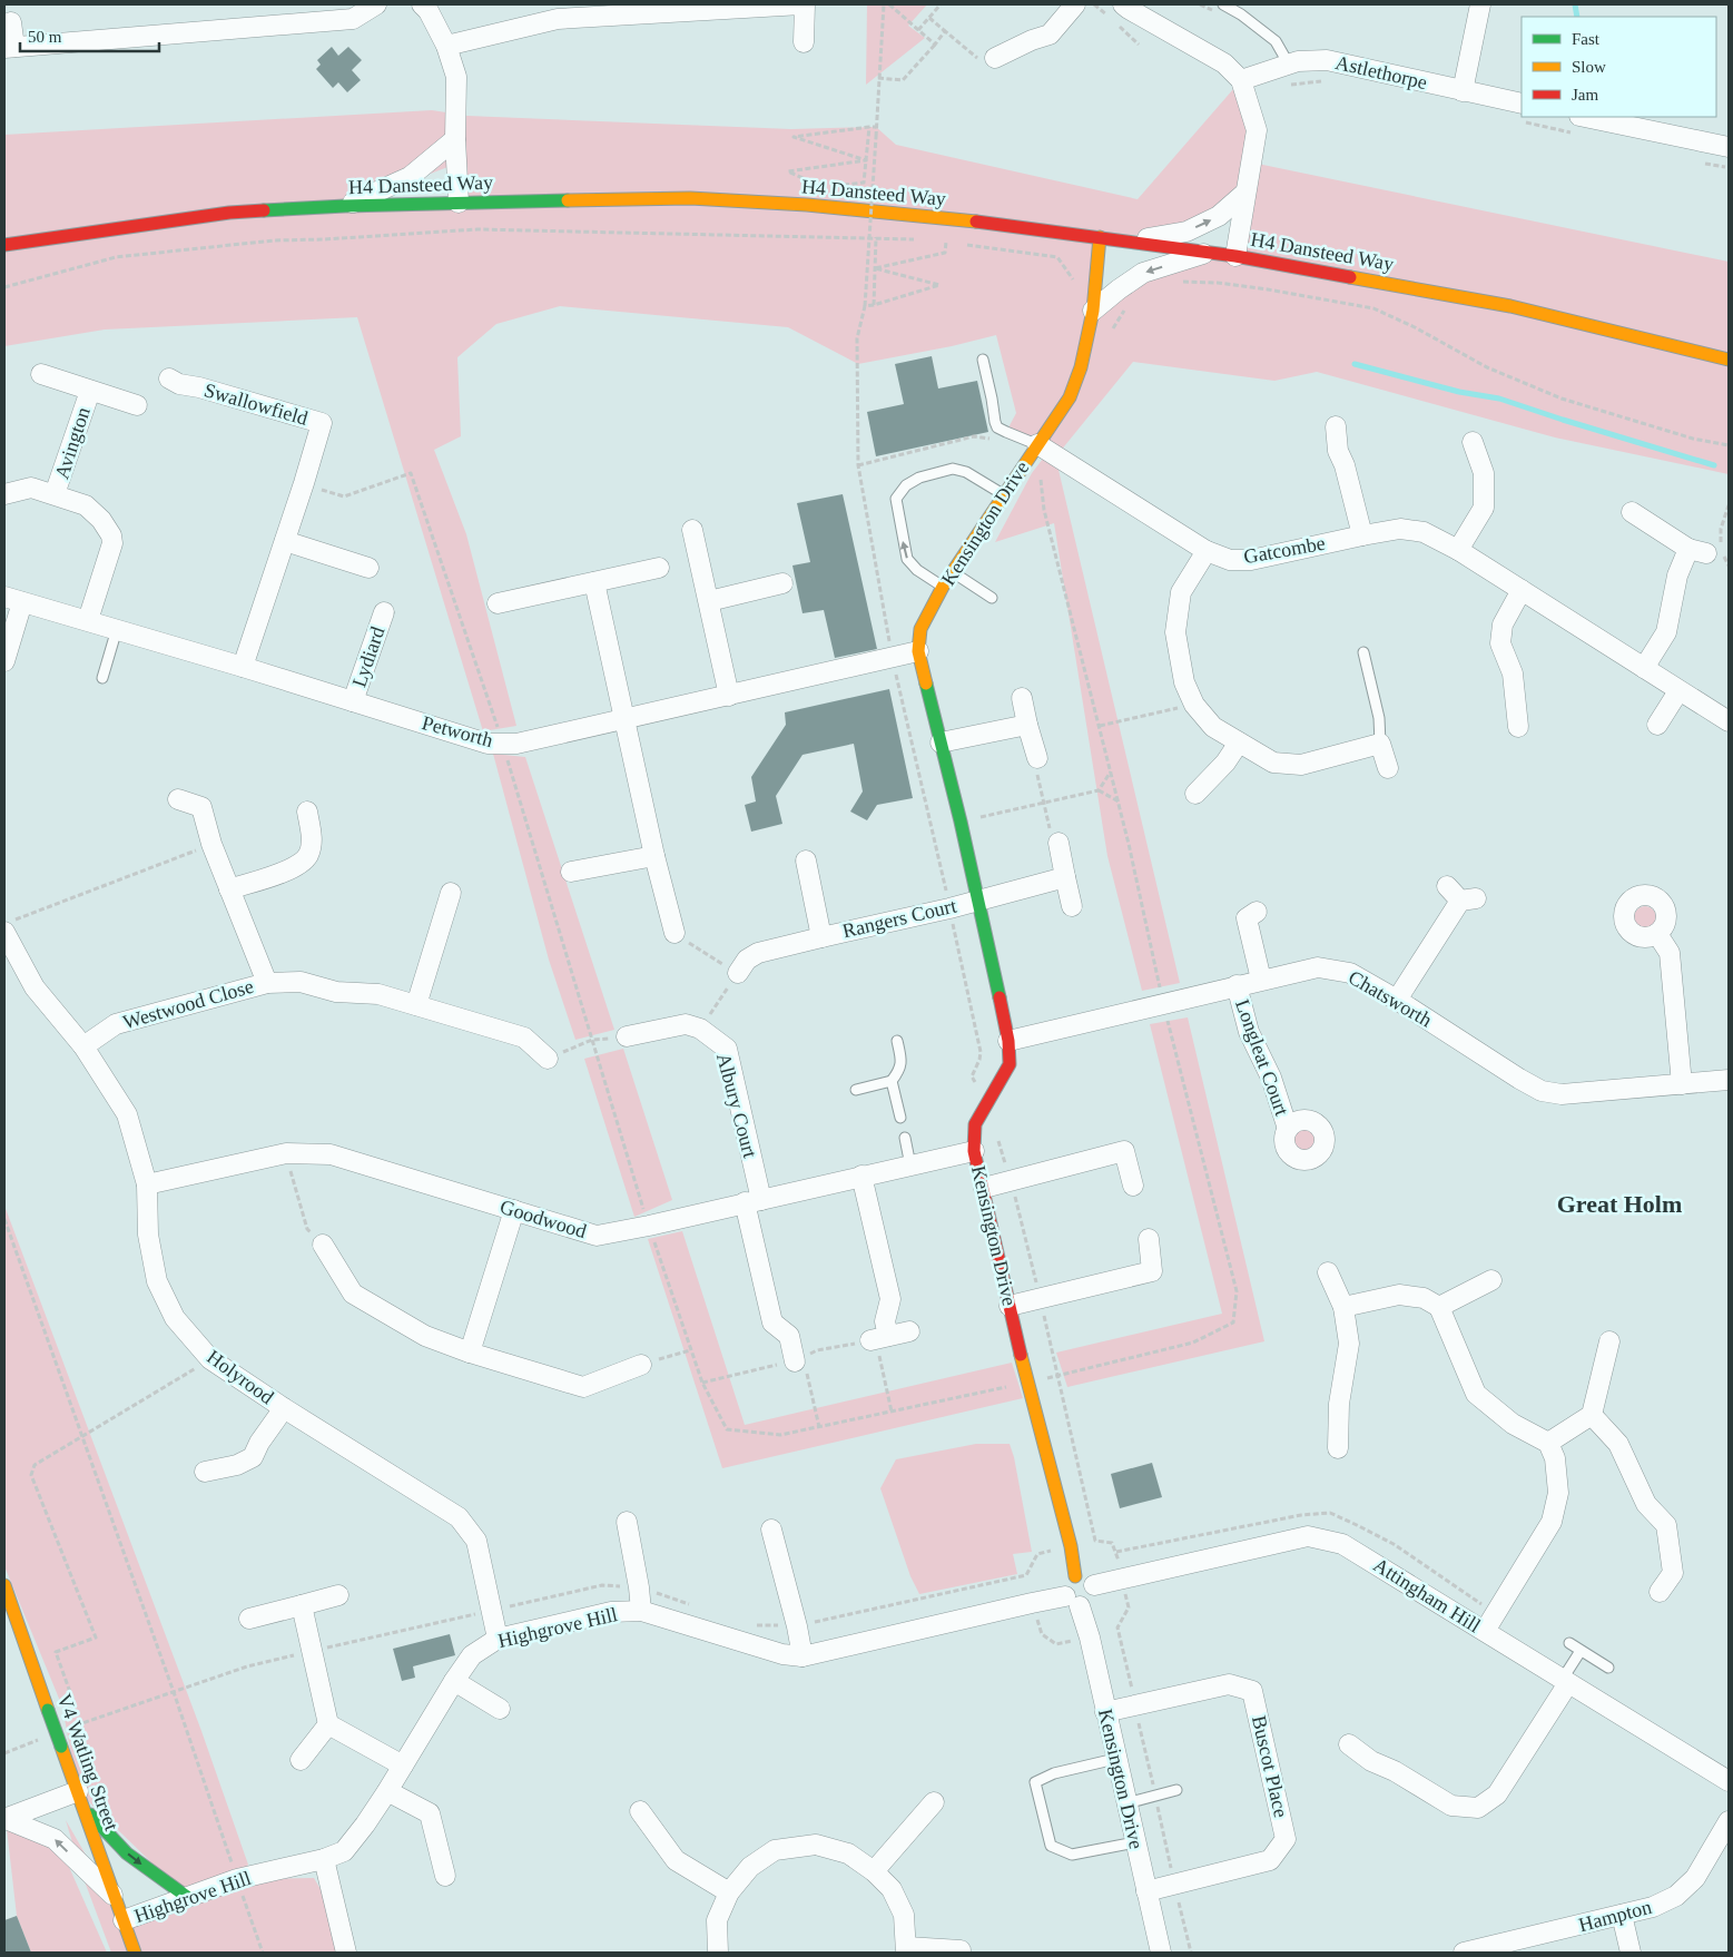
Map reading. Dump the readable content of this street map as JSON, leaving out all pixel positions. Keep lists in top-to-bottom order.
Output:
{
  "streets": {
    "street": [
      "Astlethorpe",
      "H4 Dansteed Way",
      "Swallowfield",
      "Avington",
      "Kensington Drive",
      "Gatcombe",
      "Lydiard",
      "Petworth",
      "Rangers Court",
      "Chatsworth",
      "Westwood Close",
      "Longleat Court",
      "Albury Court",
      "Goodwood",
      "Holyrood",
      "Attingham Hill",
      "Highgrove Hill",
      "V4 Watling Street",
      "Buscot Place",
      "Hampton"
    ]
  },
  "crossings": [
    ["H4 Dansteed Way", "Kensington Drive"],
    ["Swallowfield", "Petworth"],
    ["Avington", "Petworth"],
    ["Kensington Drive", "Gatcombe"],
    ["Kensington Drive", "Petworth"],
    ["Kensington Drive", "Rangers Court"],
    ["Kensington Drive", "Chatsworth"],
    ["Kensington Drive", "Goodwood"],
    ["Kensington Drive", "Attingham Hill"],
    ["Kensington Drive", "Highgrove Hill"],
    ["Kensington Drive", "Buscot Place"],
    ["Lydiard", "Petworth"],
    ["Chatsworth", "Longleat Court"],
    ["Westwood Close", "Holyrood"],
    ["Albury Court", "Goodwood"],
    ["Goodwood", "Holyrood"],
    ["Holyrood", "Highgrove Hill"],
    ["Attingham Hill", "Highgrove Hill"],
    ["Highgrove Hill", "V4 Watling Street"]
  ],
  "districts": ["Great Holm"],
  "legend": ["Fast", "Slow", "Jam"],
  "scale_bar": "50 m"
}
